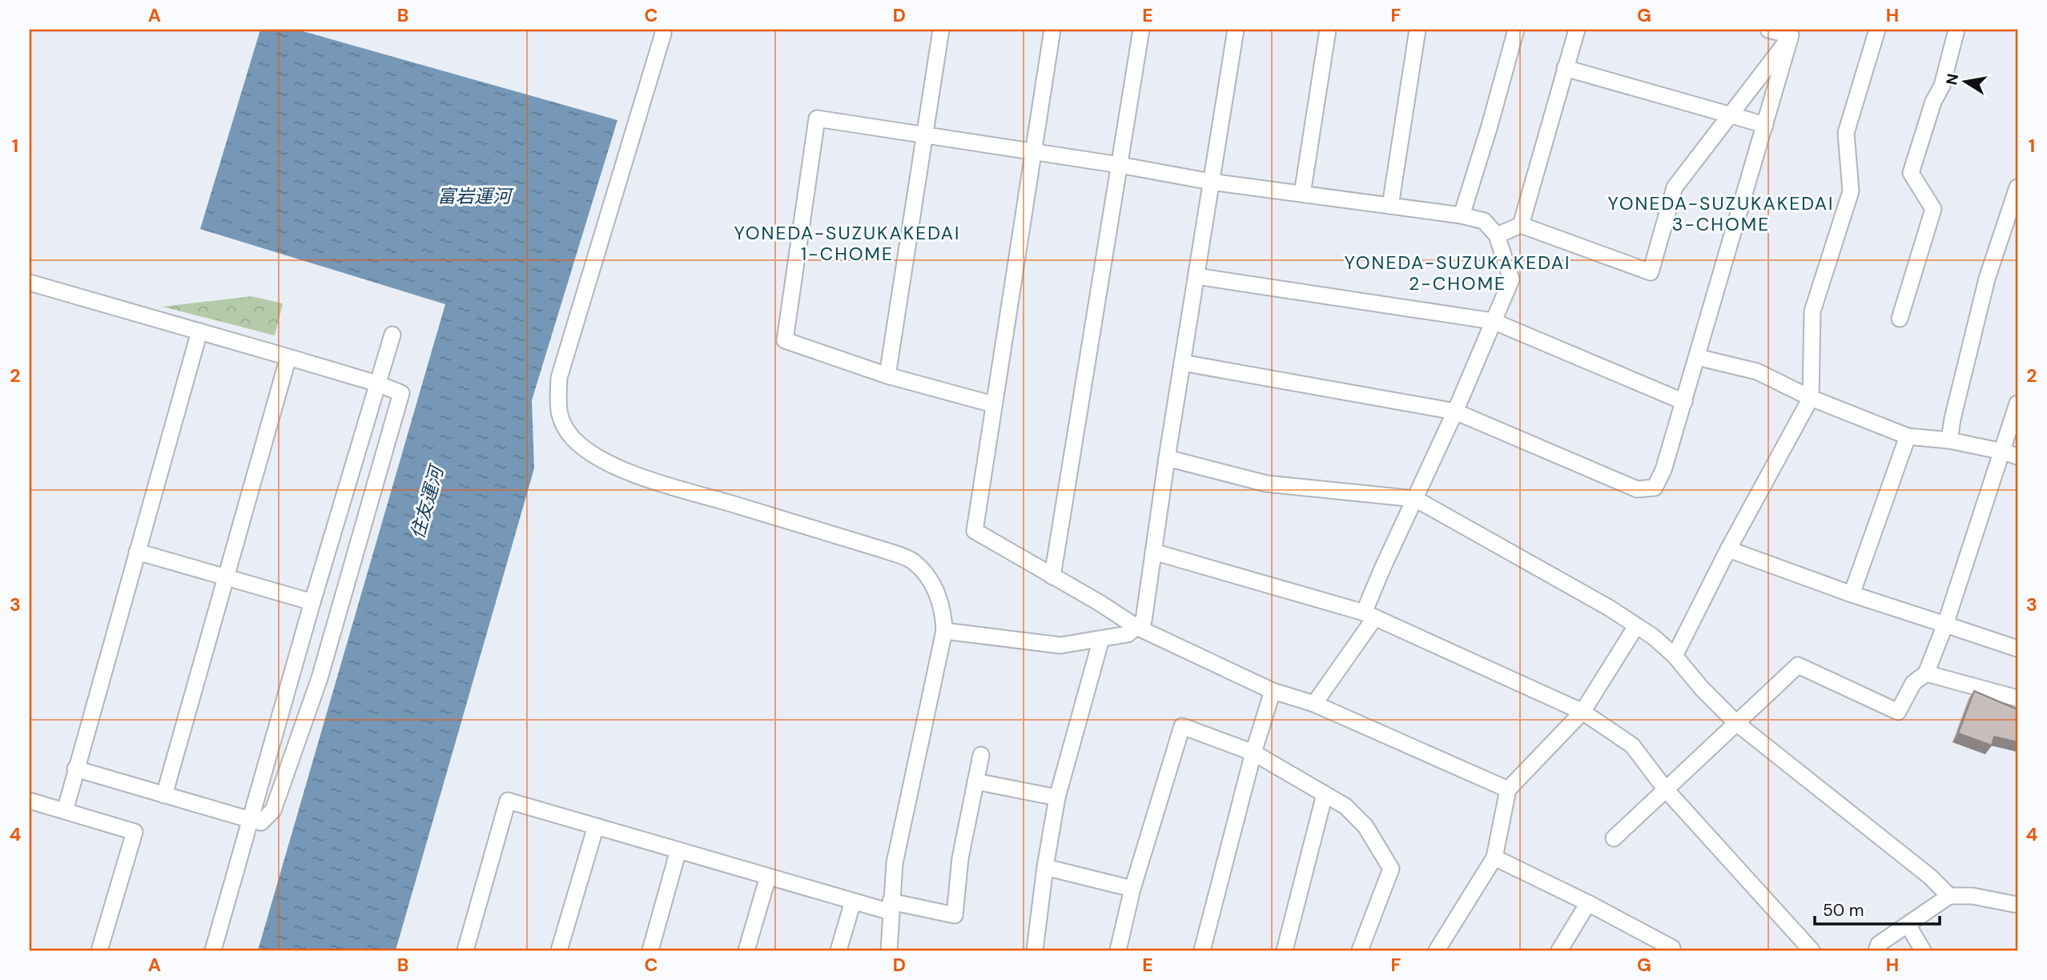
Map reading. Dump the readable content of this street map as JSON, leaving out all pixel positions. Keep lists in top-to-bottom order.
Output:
{
  "districts": ["YONEDA-SUZUKAKEDAI 3-CHOME", "YONEDA-SUZUKAKEDAI 1-CHOME", "YONEDA-SUZUKAKEDAI 2-CHOME"],
  "water": ["富岩運河", "住友運河"],
  "scale_bar": "50 m",
  "north": "left",
  "grid": {
    "columns": [
      "A",
      "B",
      "C",
      "D",
      "E",
      "F",
      "G",
      "H"
    ],
    "rows": [
      "1",
      "2",
      "3",
      "4"
    ]
  }
}
